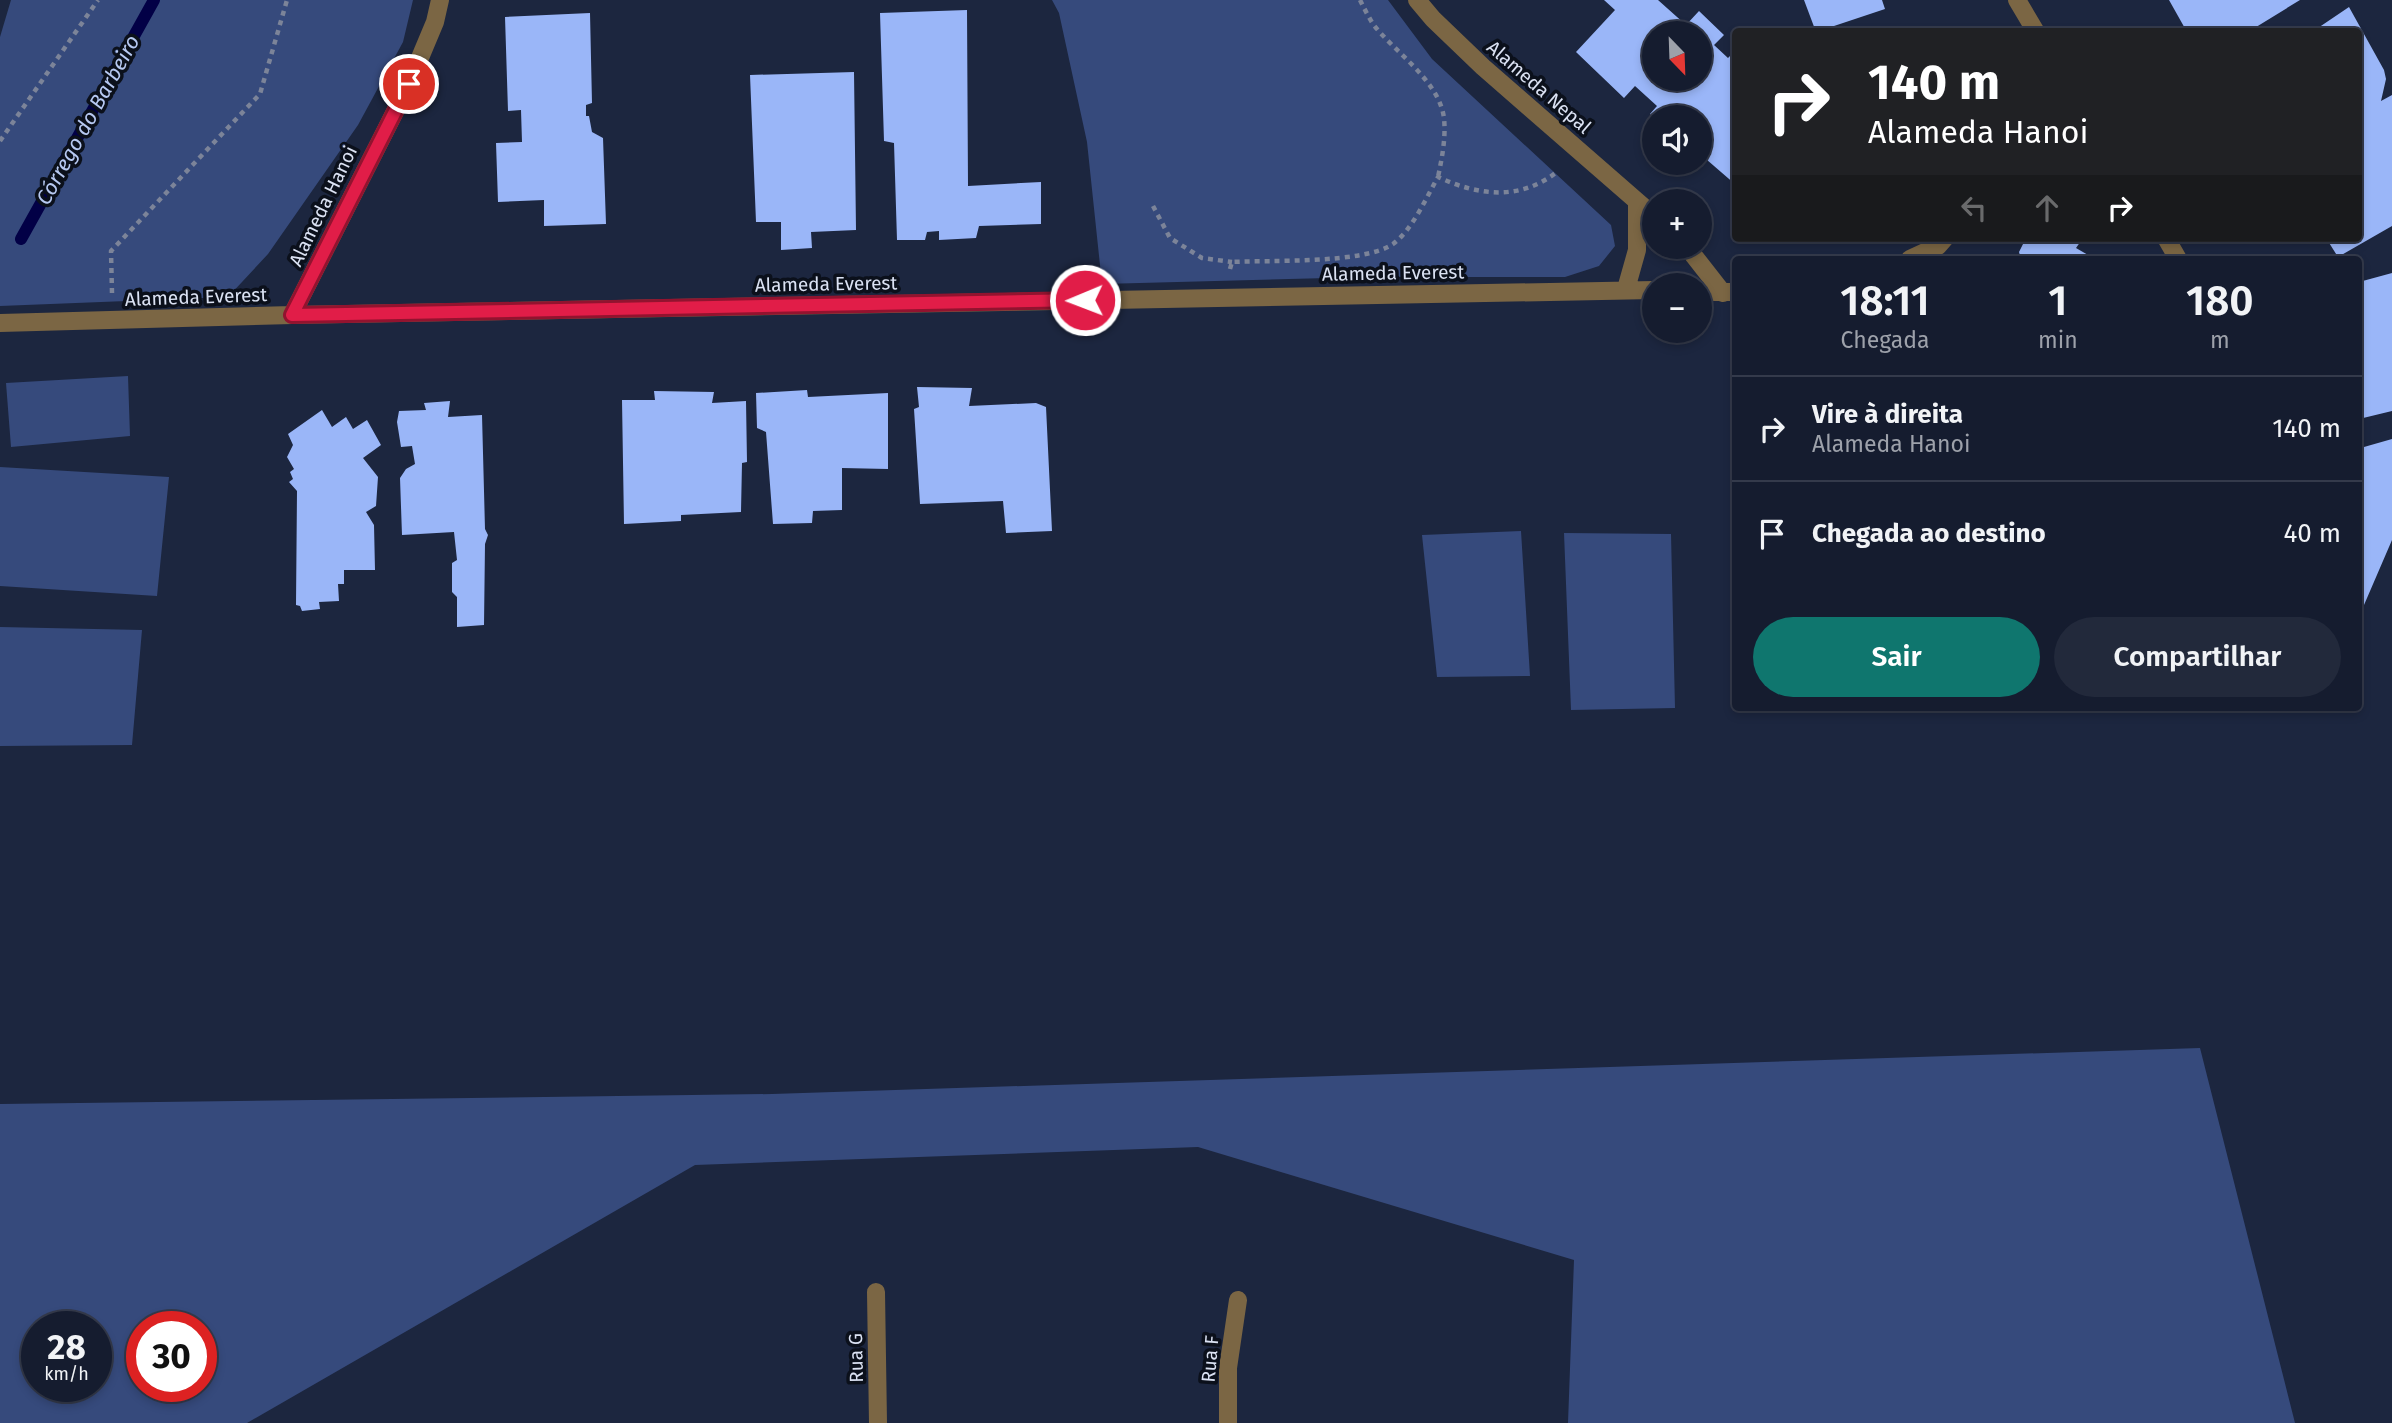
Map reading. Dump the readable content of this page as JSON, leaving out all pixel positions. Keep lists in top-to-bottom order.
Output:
{
  "streets": {
    "street": [
      "Alameda Nepal",
      "Alameda Hanoi",
      "Alameda Everest",
      "Rua G",
      "Rua F"
    ]
  },
  "crossings": [
    ["Alameda Hanoi", "Alameda Everest"]
  ],
  "water": ["Córrego do Barbeiro"],
  "north": "bottom right",
  "page": {
    "map_buttons": ["+", "−"],
    "turn": ["140 m", "Alameda Hanoi"],
    "eta": [
      "18:11",
      "Chegada",
      "1",
      "min",
      "180",
      "m"
    ],
    "list": [
      {
        "name": "Vire à direita",
        "note": "Alameda Hanoi",
        "value": "140 m"
      },
      {
        "name": "Chegada ao destino",
        "value": "40 m"
      }
    ],
    "buttons": ["Sair", "Compartilhar"],
    "speed": "28 km/h",
    "limit": "30"
  }
}
